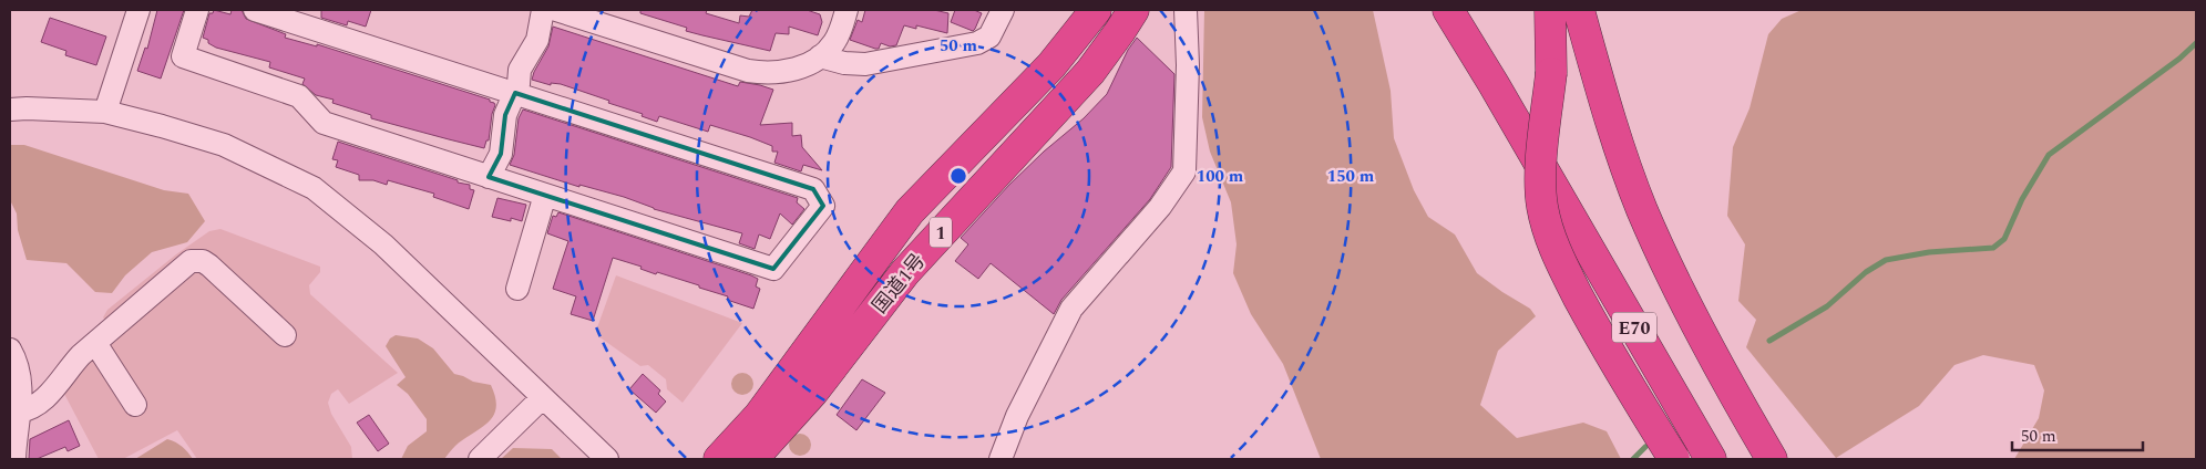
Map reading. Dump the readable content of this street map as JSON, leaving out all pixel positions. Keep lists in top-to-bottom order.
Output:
{
  "streets": {
    "highway": ["1", "国道1号", "E70"]
  },
  "scale_bar": "50 m",
  "rings": ["50 m", "100 m", "150 m"]
}
